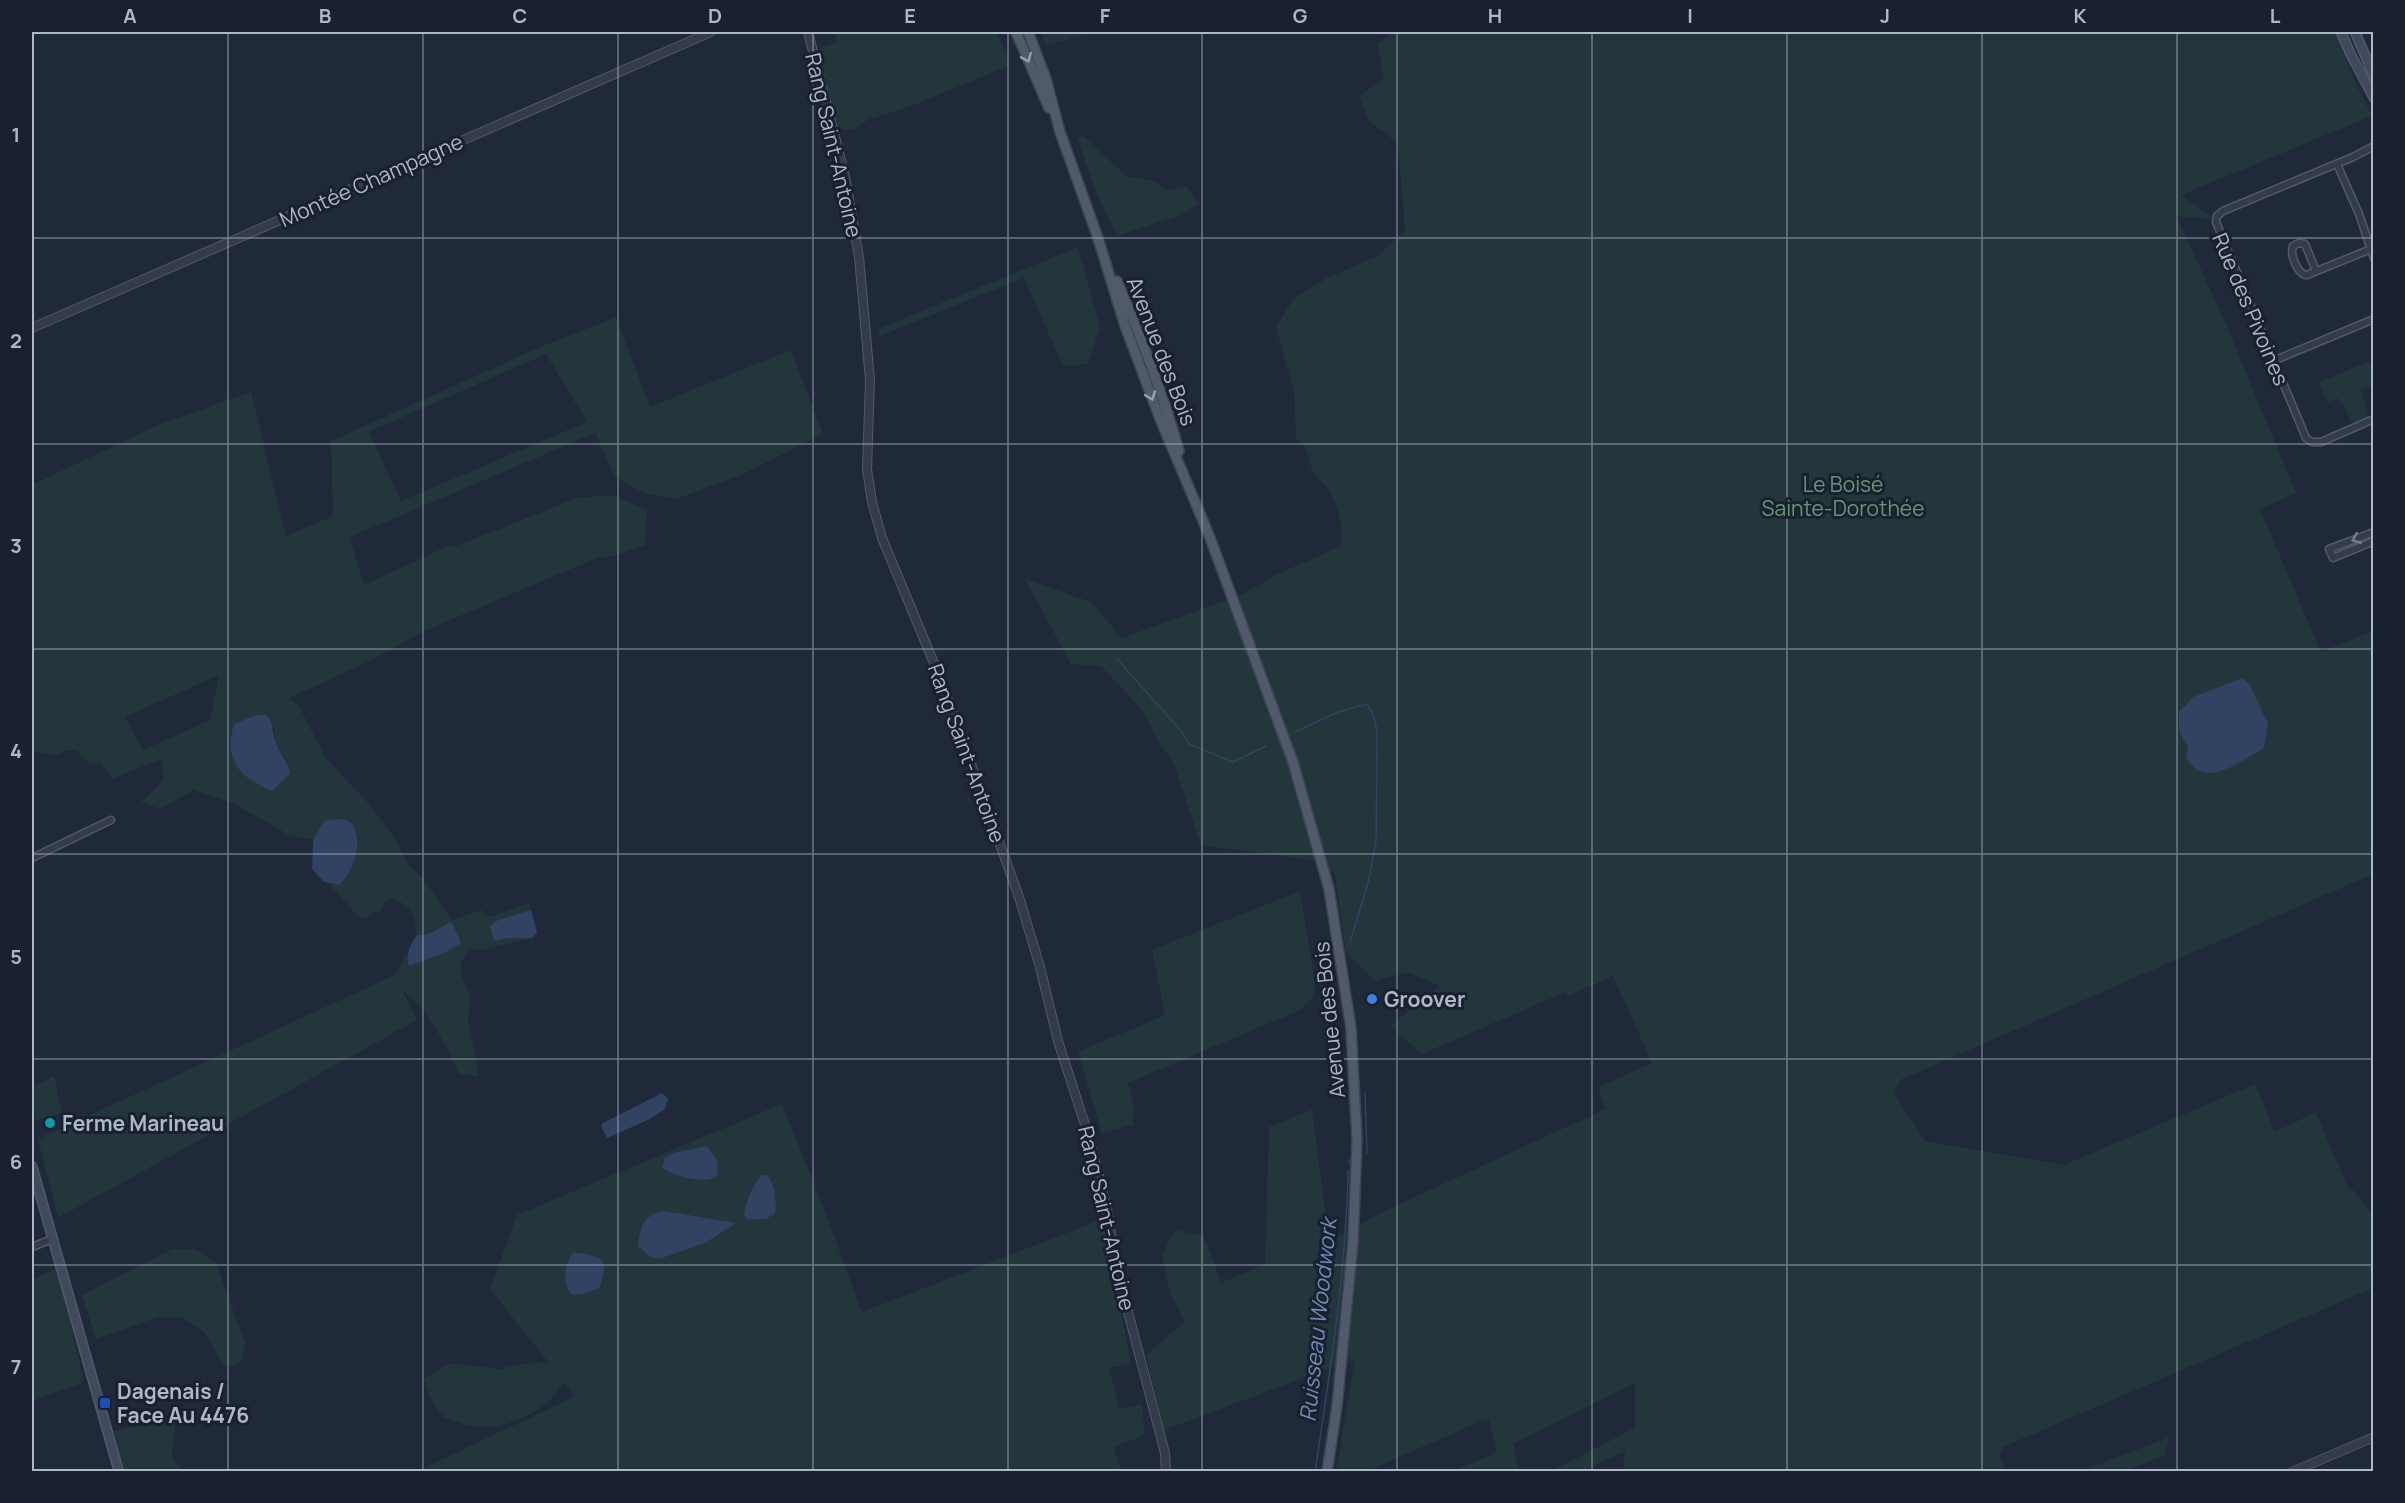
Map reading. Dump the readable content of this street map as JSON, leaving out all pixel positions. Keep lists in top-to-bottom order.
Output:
{
  "streets": {
    "main road": ["Avenue des Bois"],
    "street": ["Rang Saint-Antoine", "Montée Champagne", "Rue des Pivoines"]
  },
  "water": ["Ruisseau Woodwork"],
  "parks": ["Le Boisé Sainte-Dorothée"],
  "places": {
    "other": ["Groover", "Ferme Marineau"],
    "transit": ["Dagenais / Face Au 4476"]
  },
  "grid": {
    "columns": [
      "A",
      "B",
      "C",
      "D",
      "E",
      "F",
      "G",
      "H",
      "I",
      "J",
      "K",
      "L"
    ],
    "rows": [
      "1",
      "2",
      "3",
      "4",
      "5",
      "6",
      "7"
    ]
  }
}
